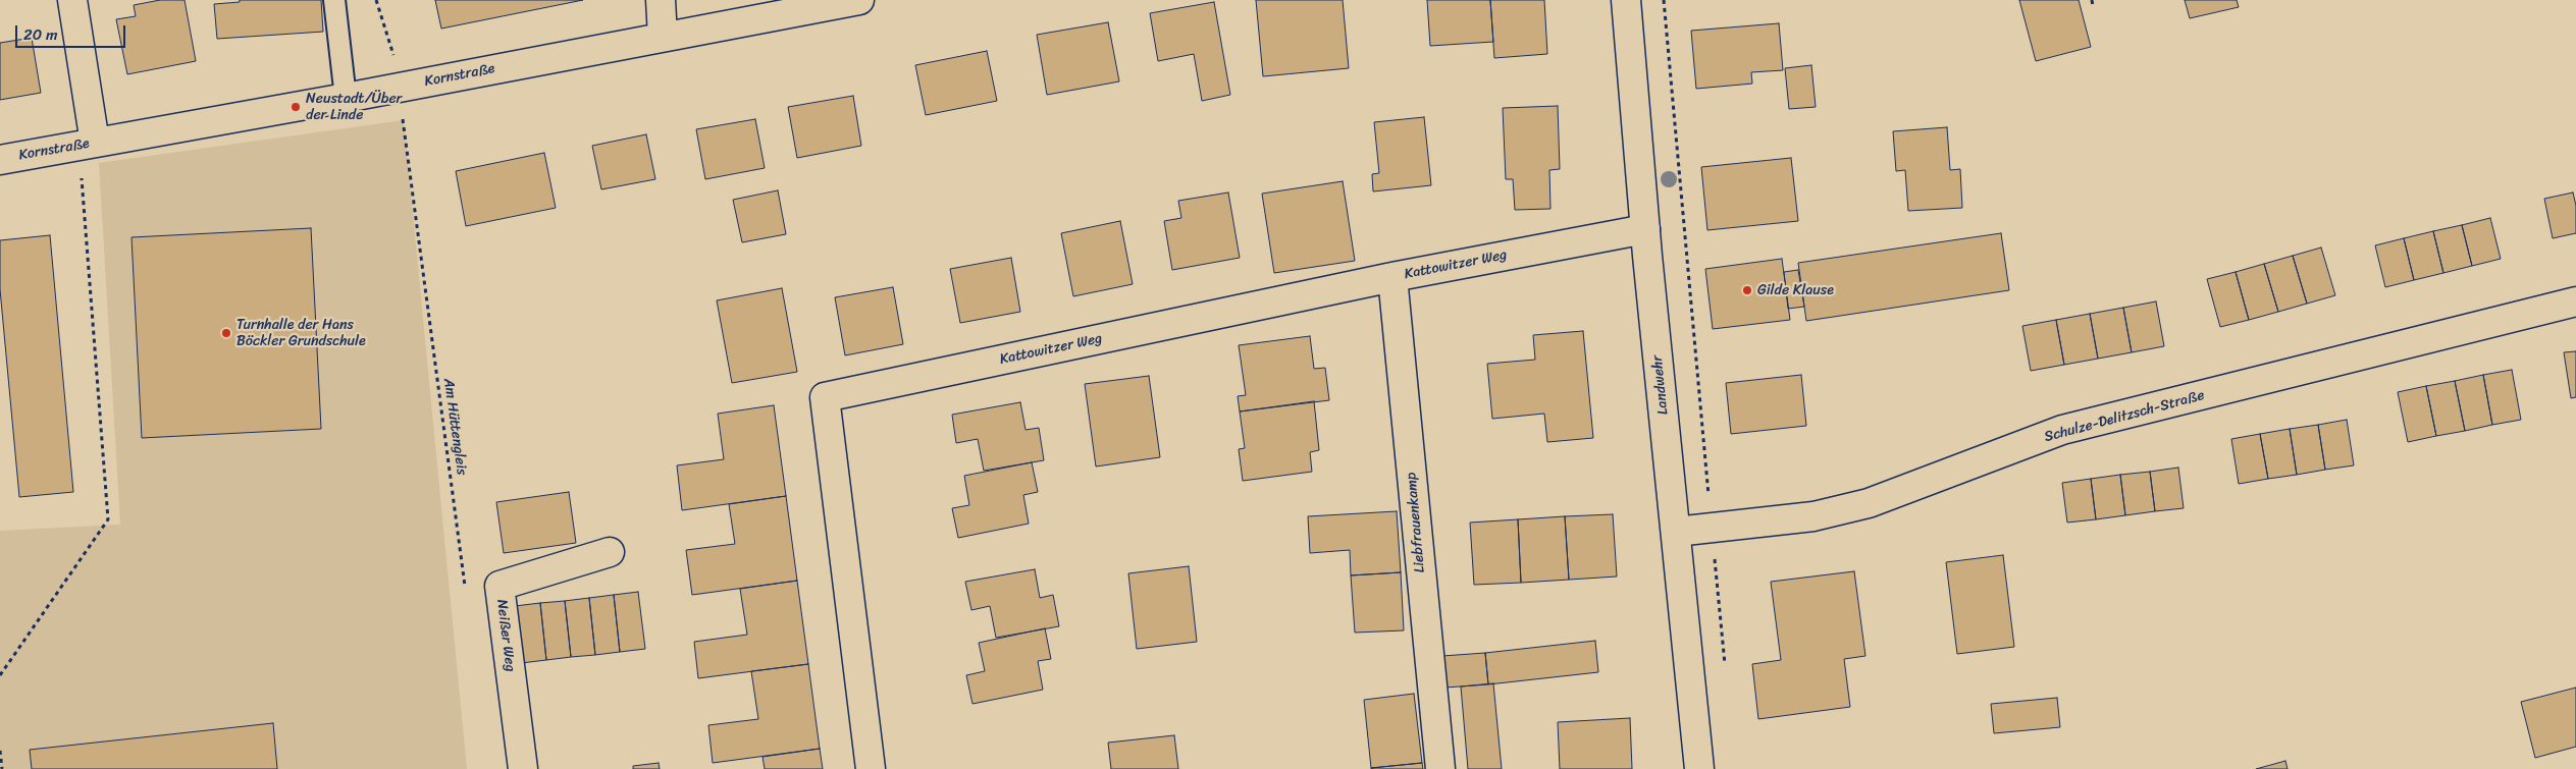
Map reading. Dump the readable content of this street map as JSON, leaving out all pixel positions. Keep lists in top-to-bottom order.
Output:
{
  "streets": {
    "street": [
      "Kornstraße",
      "Kattowitzer Weg",
      "Landwehr",
      "Schulze-Delitzsch-Straße",
      "Liebfrauenkamp",
      "Neißer Weg"
    ],
    "path": ["Am Hüttengleis"]
  },
  "crossings": [
    ["Kornstraße", "Am Hüttengleis"],
    ["Kattowitzer Weg", "Landwehr"],
    ["Kattowitzer Weg", "Liebfrauenkamp"],
    ["Landwehr", "Schulze-Delitzsch-Straße"]
  ],
  "places": ["Neustadt/Über der Linde", "Gilde Klause", "Turnhalle der Hans Böckler Grundschule"],
  "scale_bar": "20 m"
}
